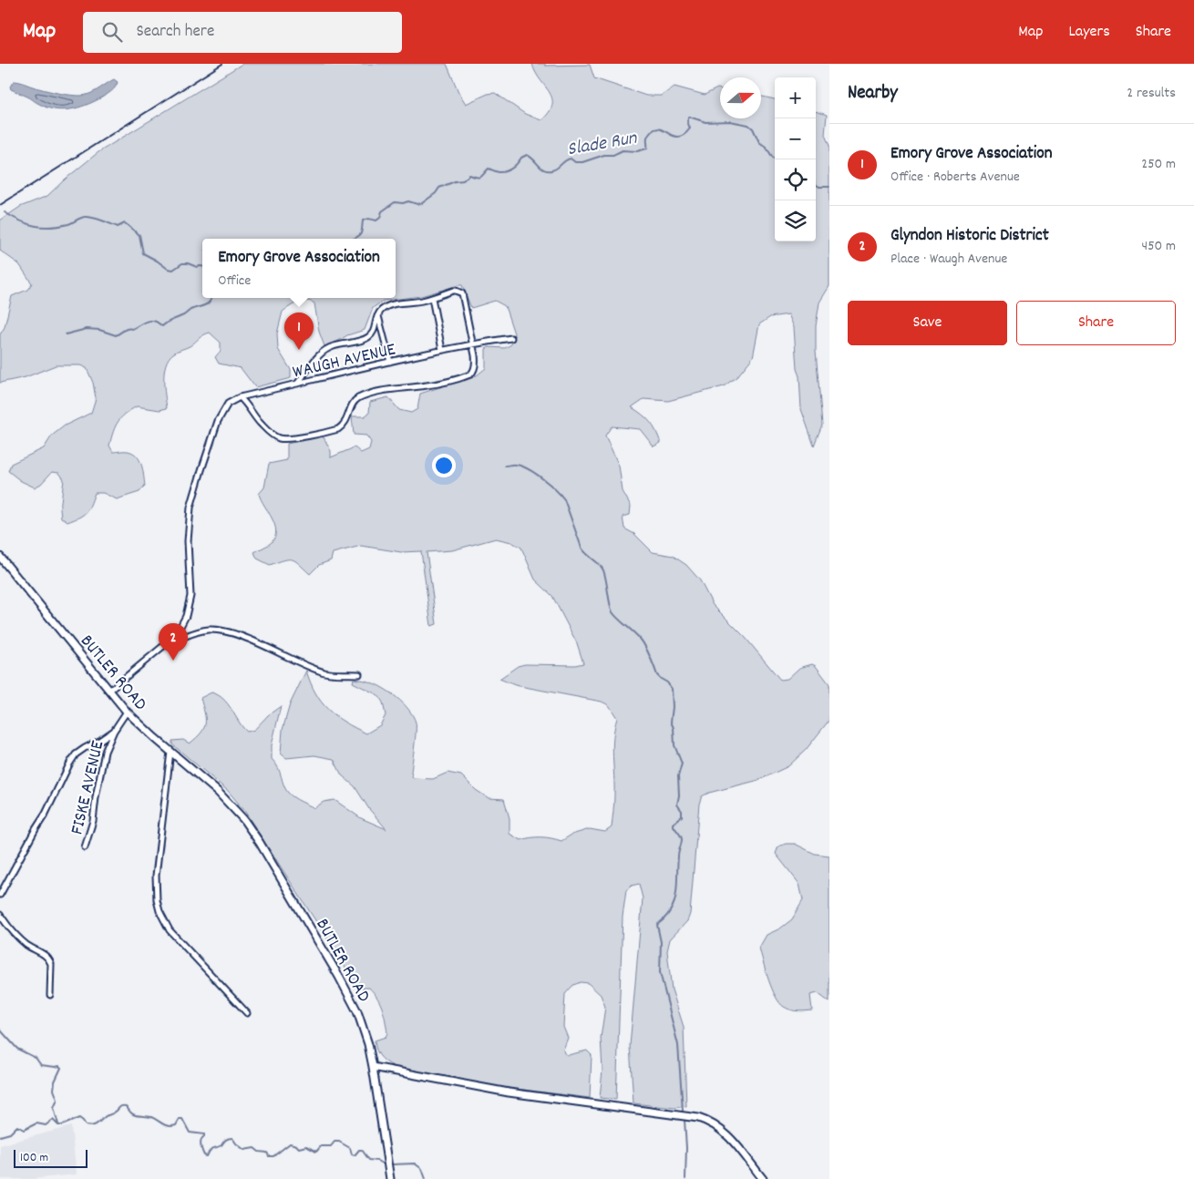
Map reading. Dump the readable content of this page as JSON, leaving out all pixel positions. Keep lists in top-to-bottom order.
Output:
{
  "streets": {
    "main road": ["BUTLER ROAD"],
    "street": ["WAUGH AVENUE", "FISKE AVENUE"]
  },
  "crossings": [
    ["BUTLER ROAD", "FISKE AVENUE"]
  ],
  "water": ["Slade Run"],
  "scale_bar": "100 m",
  "north": "right",
  "page": {
    "header": "Map",
    "search": "Search here",
    "nav": ["Map", "Layers", "Share"],
    "heading": ["Nearby", "2 results"],
    "map_buttons": ["+", "−"],
    "list": [
      {
        "mark": "1",
        "name": "Emory Grove Association",
        "note": "Office · Roberts Avenue",
        "value": "250 m"
      },
      {
        "mark": "2",
        "name": "Glyndon Historic District",
        "note": "Place · Waugh Avenue",
        "value": "450 m"
      }
    ],
    "popup": ["Emory Grove Association", "Office"],
    "buttons": ["Save", "Share"],
    "pins": ["1", "2"],
    "scale": "100 m"
  }
}
